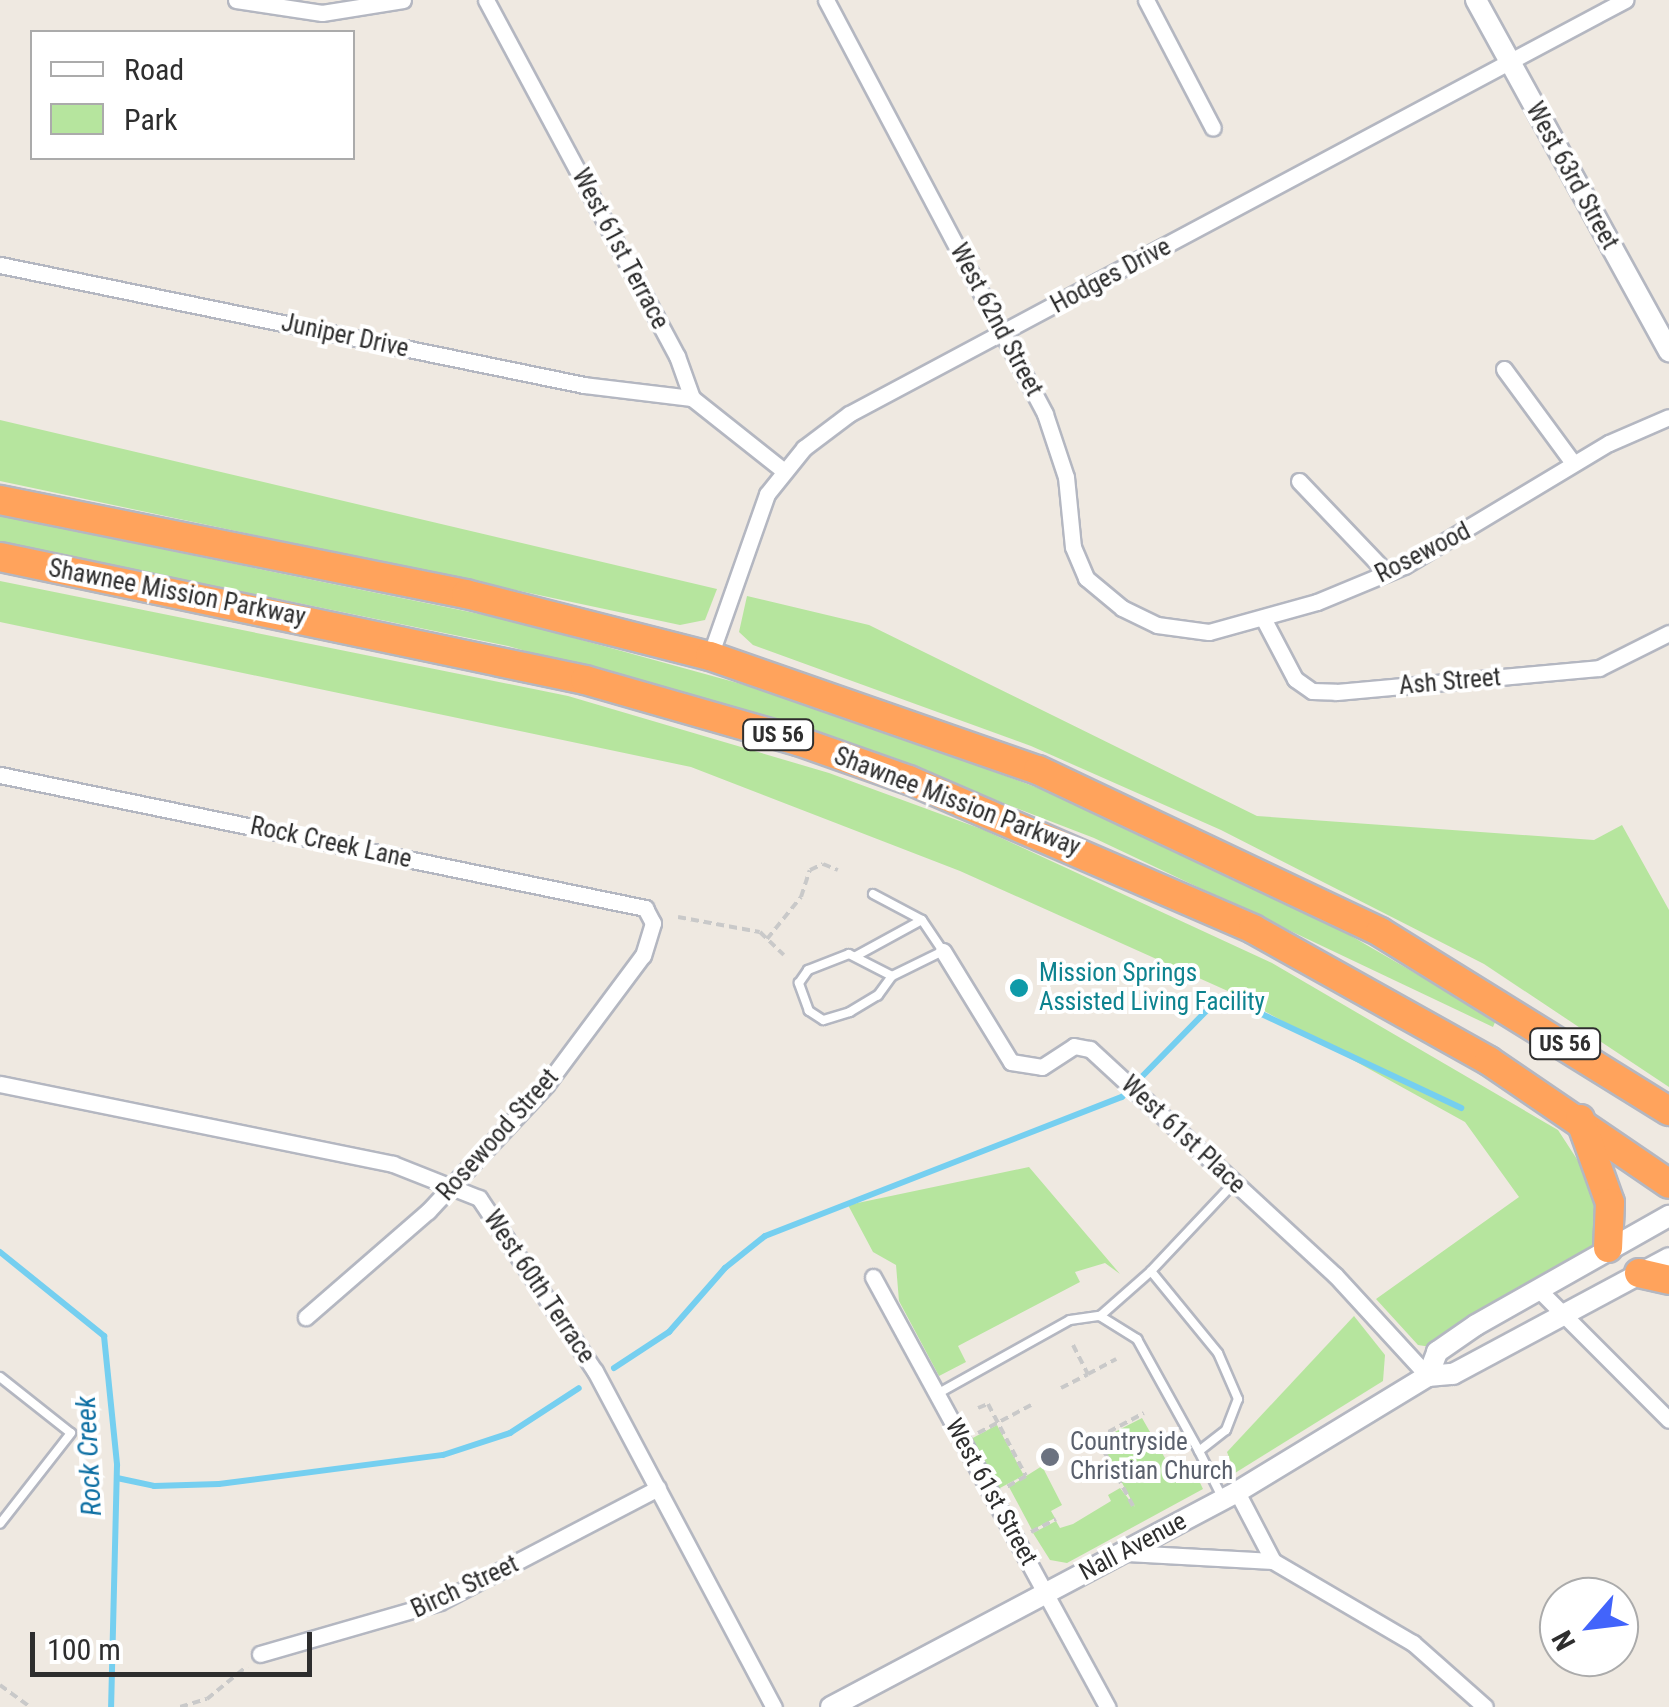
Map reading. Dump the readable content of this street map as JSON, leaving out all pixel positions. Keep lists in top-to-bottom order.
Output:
{
  "streets": {
    "highway": ["Shawnee Mission Parkway", "US 56"],
    "main road": ["West 63rd Street", "Nall Avenue"],
    "street": [
      "West 61st Terrace",
      "Hodges Drive",
      "West 62nd Street",
      "Juniper Drive",
      "Rosewood",
      "Ash Street",
      "Rock Creek Lane",
      "Rosewood Street",
      "West 61st Place",
      "West 60th Terrace",
      "West 61st Street",
      "Birch Street"
    ]
  },
  "crossings": [
    ["West 63rd Street", "Hodges Drive"],
    ["West 61st Terrace", "Juniper Drive"],
    ["Hodges Drive", "West 62nd Street"],
    ["Hodges Drive", "US 56"],
    ["West 62nd Street", "Rosewood"],
    ["Rosewood", "Ash Street"],
    ["Rock Creek Lane", "Rosewood Street"],
    ["Rosewood Street", "West 60th Terrace"],
    ["West 61st Place", "Nall Avenue"],
    ["West 60th Terrace", "Birch Street"],
    ["West 61st Street", "Nall Avenue"]
  ],
  "water": ["Rock Creek"],
  "places": ["Mission Springs Assisted Living Facility", "Countryside Christian Church"],
  "legend": ["Road", "Park"],
  "scale_bar": "100 m",
  "north": "bottom left"
}
